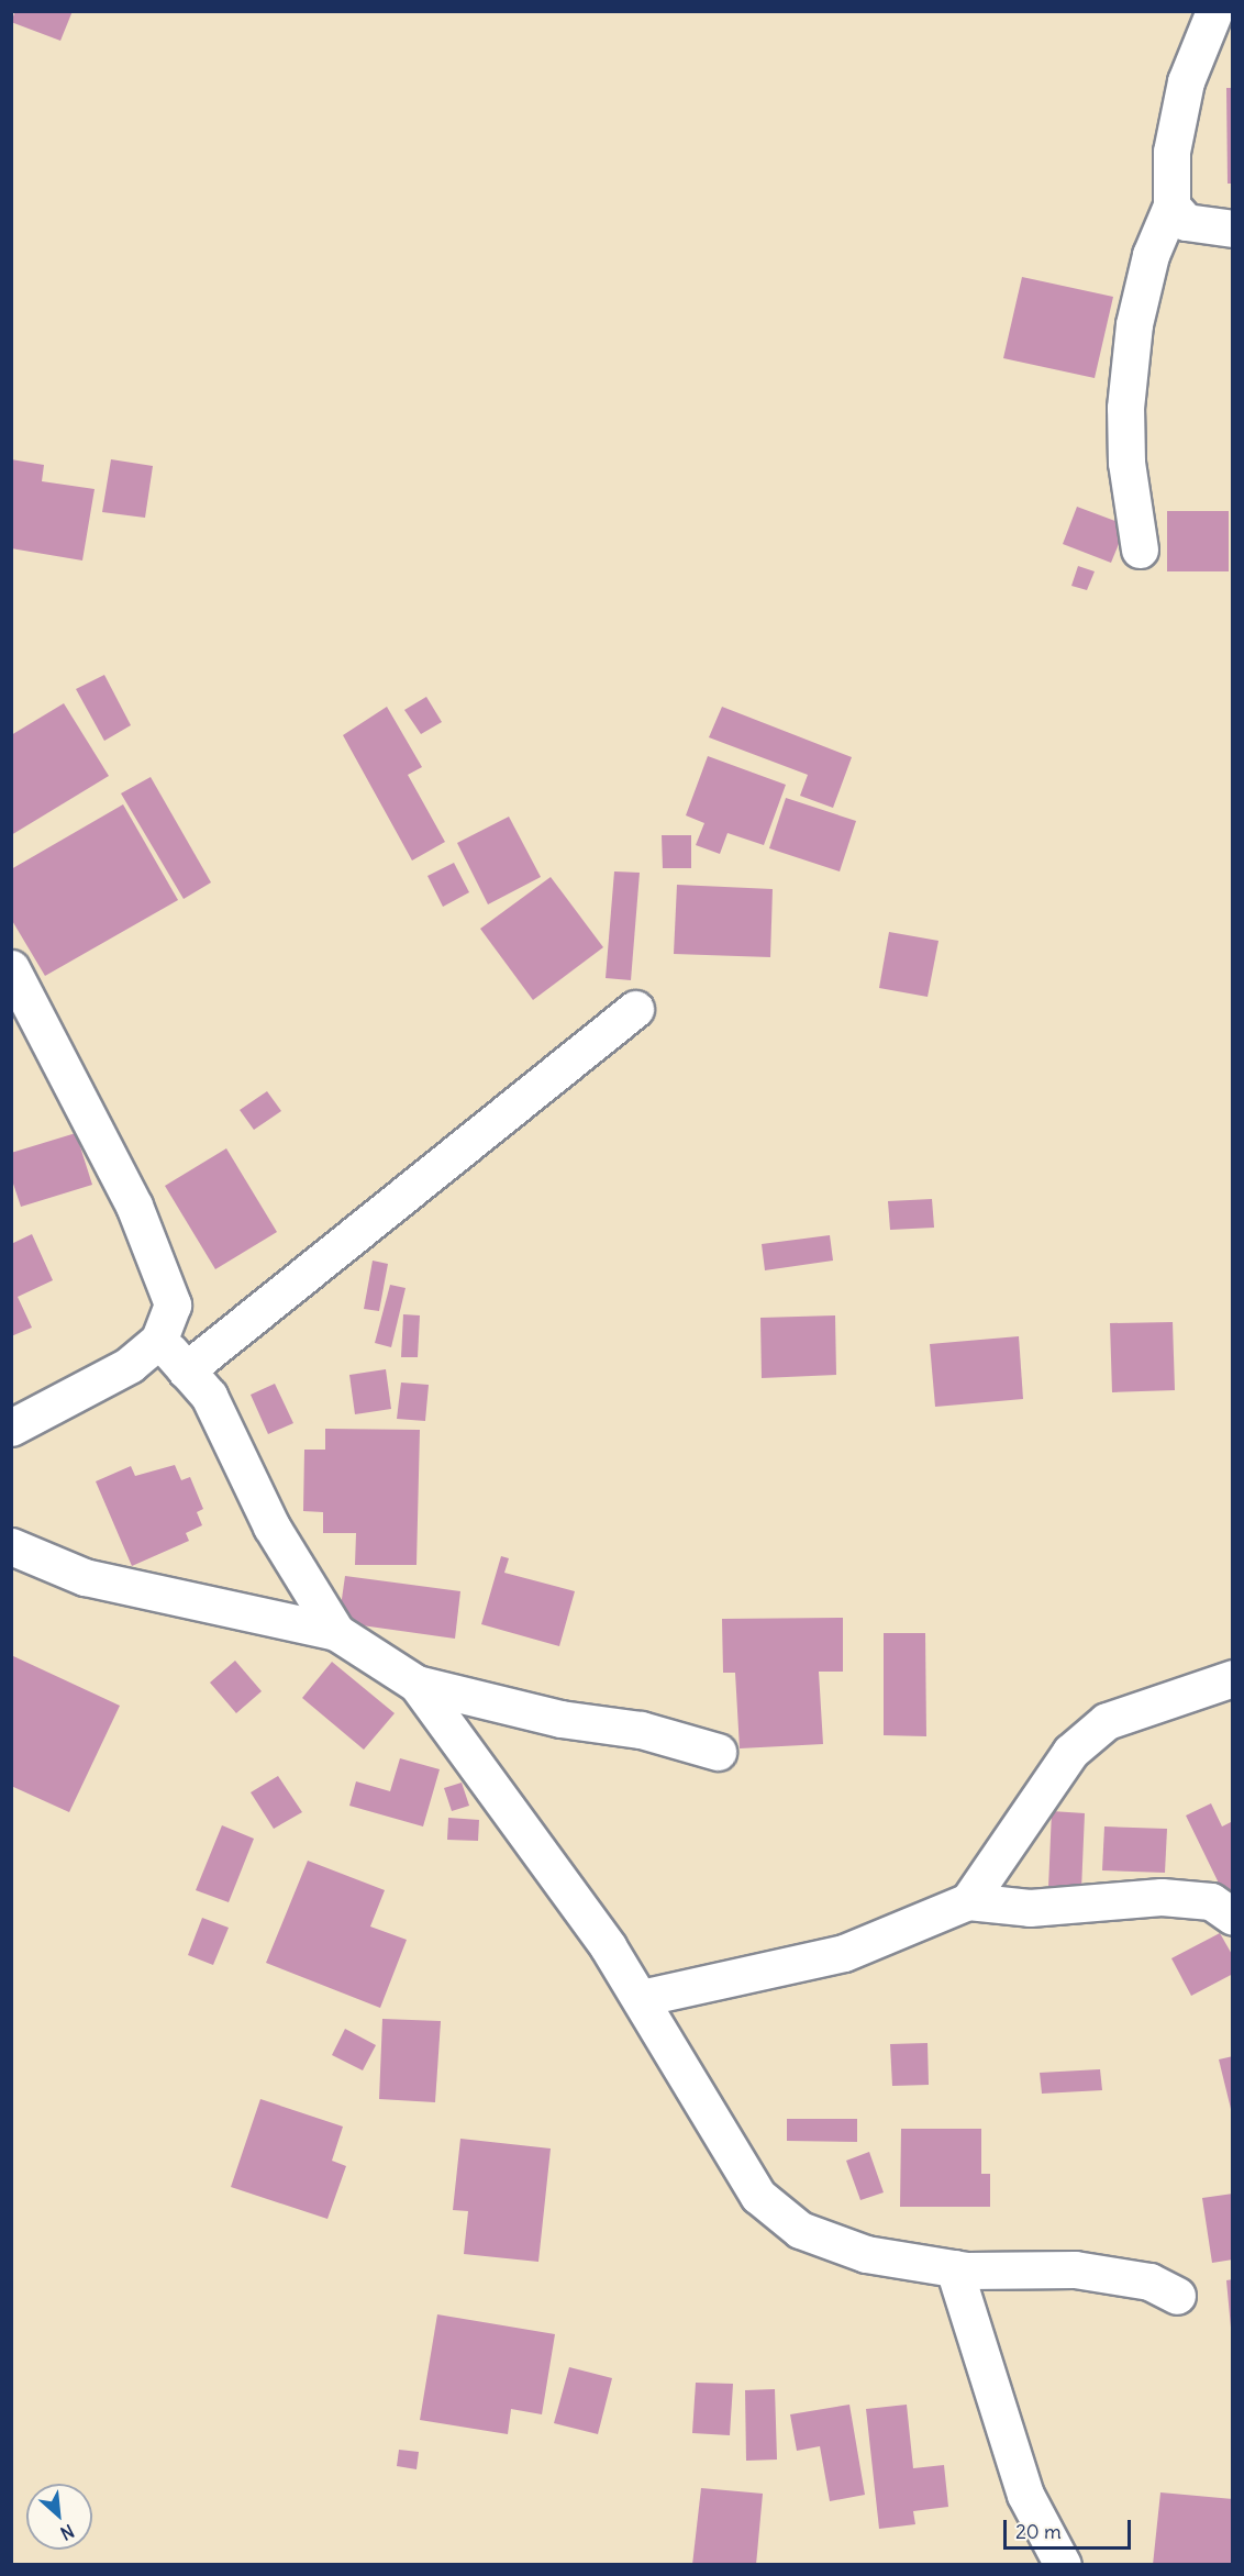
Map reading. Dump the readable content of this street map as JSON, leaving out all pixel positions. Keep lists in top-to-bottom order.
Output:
{
  "scale_bar": "20 m",
  "north": "bottom right"
}
